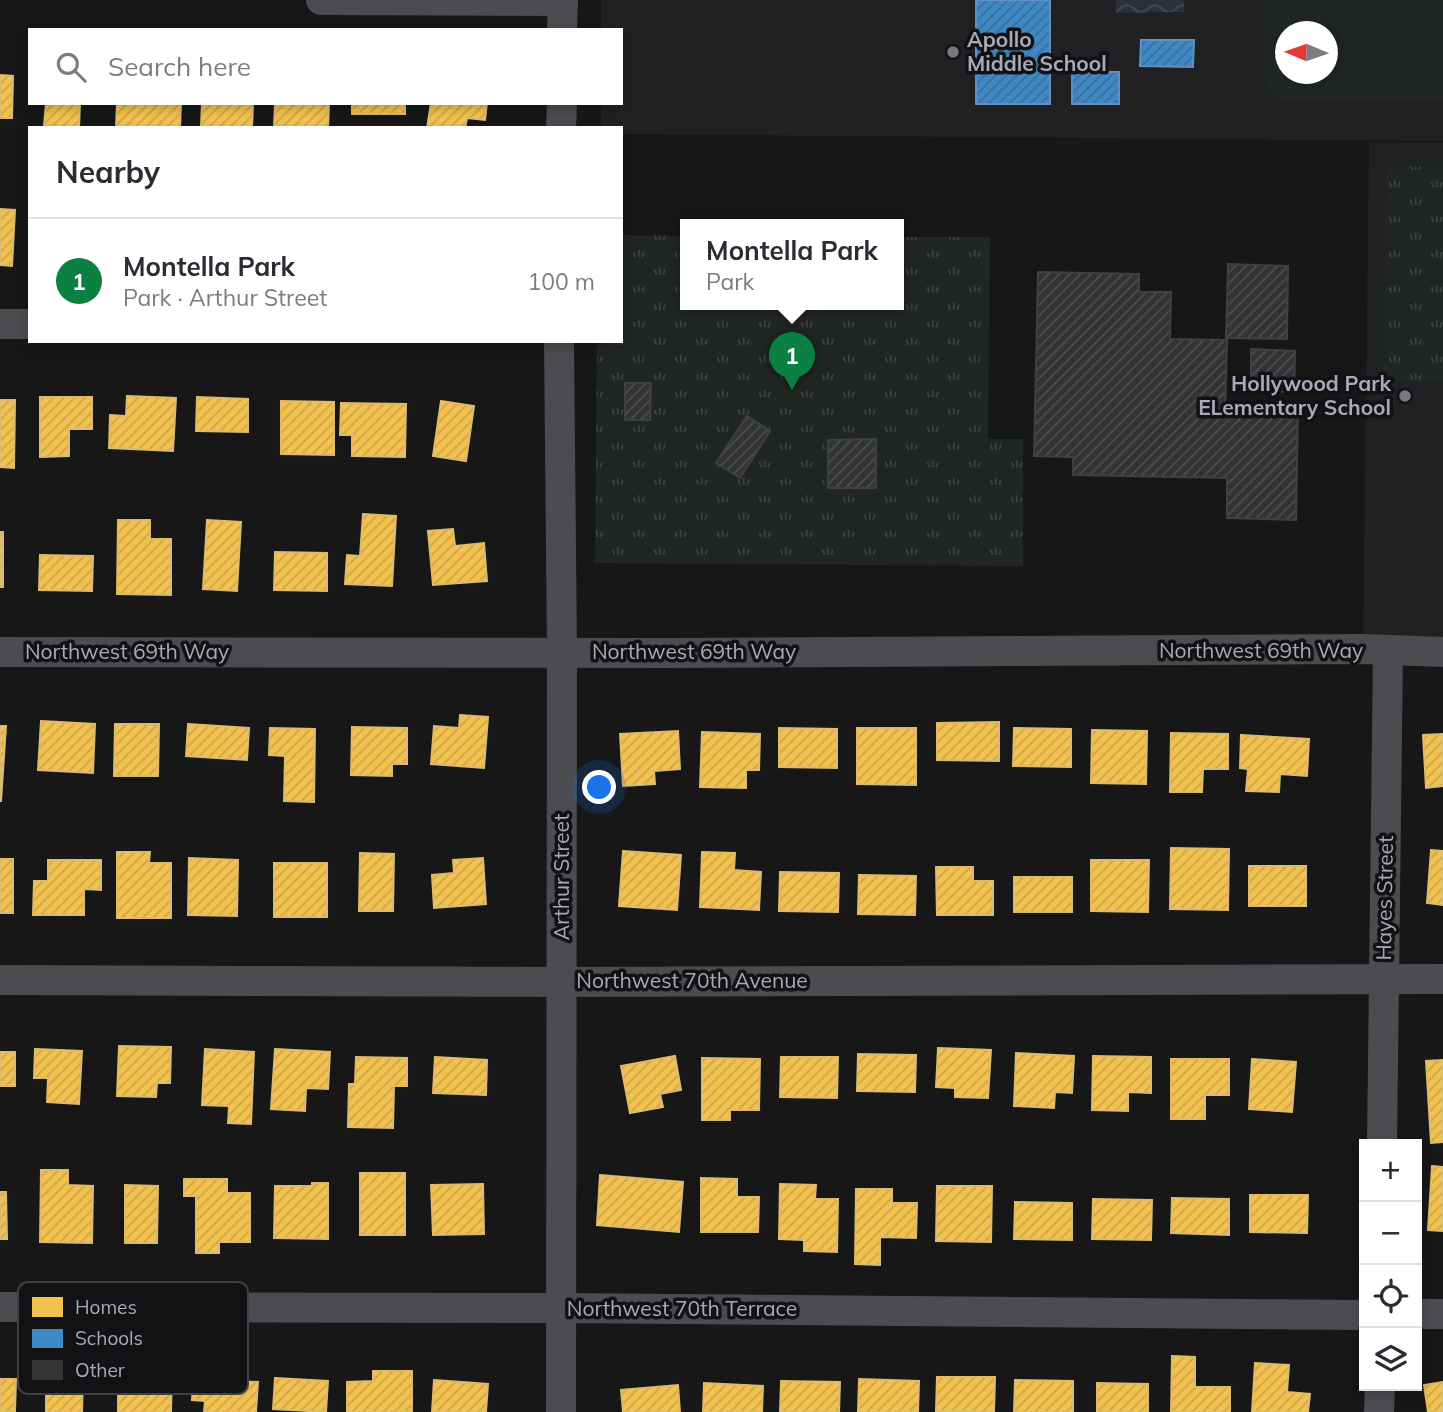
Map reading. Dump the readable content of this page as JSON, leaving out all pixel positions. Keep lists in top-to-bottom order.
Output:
{
  "streets": {
    "street": [
      "Northwest 69th Way",
      "Arthur Street",
      "Hayes Street",
      "Northwest 70th Avenue",
      "Northwest 70th Terrace"
    ]
  },
  "crossings": [
    ["Northwest 69th Way", "Arthur Street"],
    ["Northwest 69th Way", "Hayes Street"],
    ["Arthur Street", "Northwest 70th Avenue"],
    ["Arthur Street", "Northwest 70th Terrace"],
    ["Hayes Street", "Northwest 70th Avenue"]
  ],
  "places": ["Apollo Middle School", "Hollywood Park ELementary School"],
  "legend": ["Homes", "Schools", "Other"],
  "north": "left",
  "page": {
    "search": "Search here",
    "heading": "Nearby",
    "list": [
      {
        "mark": "1",
        "name": "Montella Park",
        "note": "Park · Arthur Street",
        "value": "100 m"
      }
    ],
    "popup": ["Montella Park", "Park"],
    "pins": "1",
    "map_buttons": ["+", "−"]
  }
}
